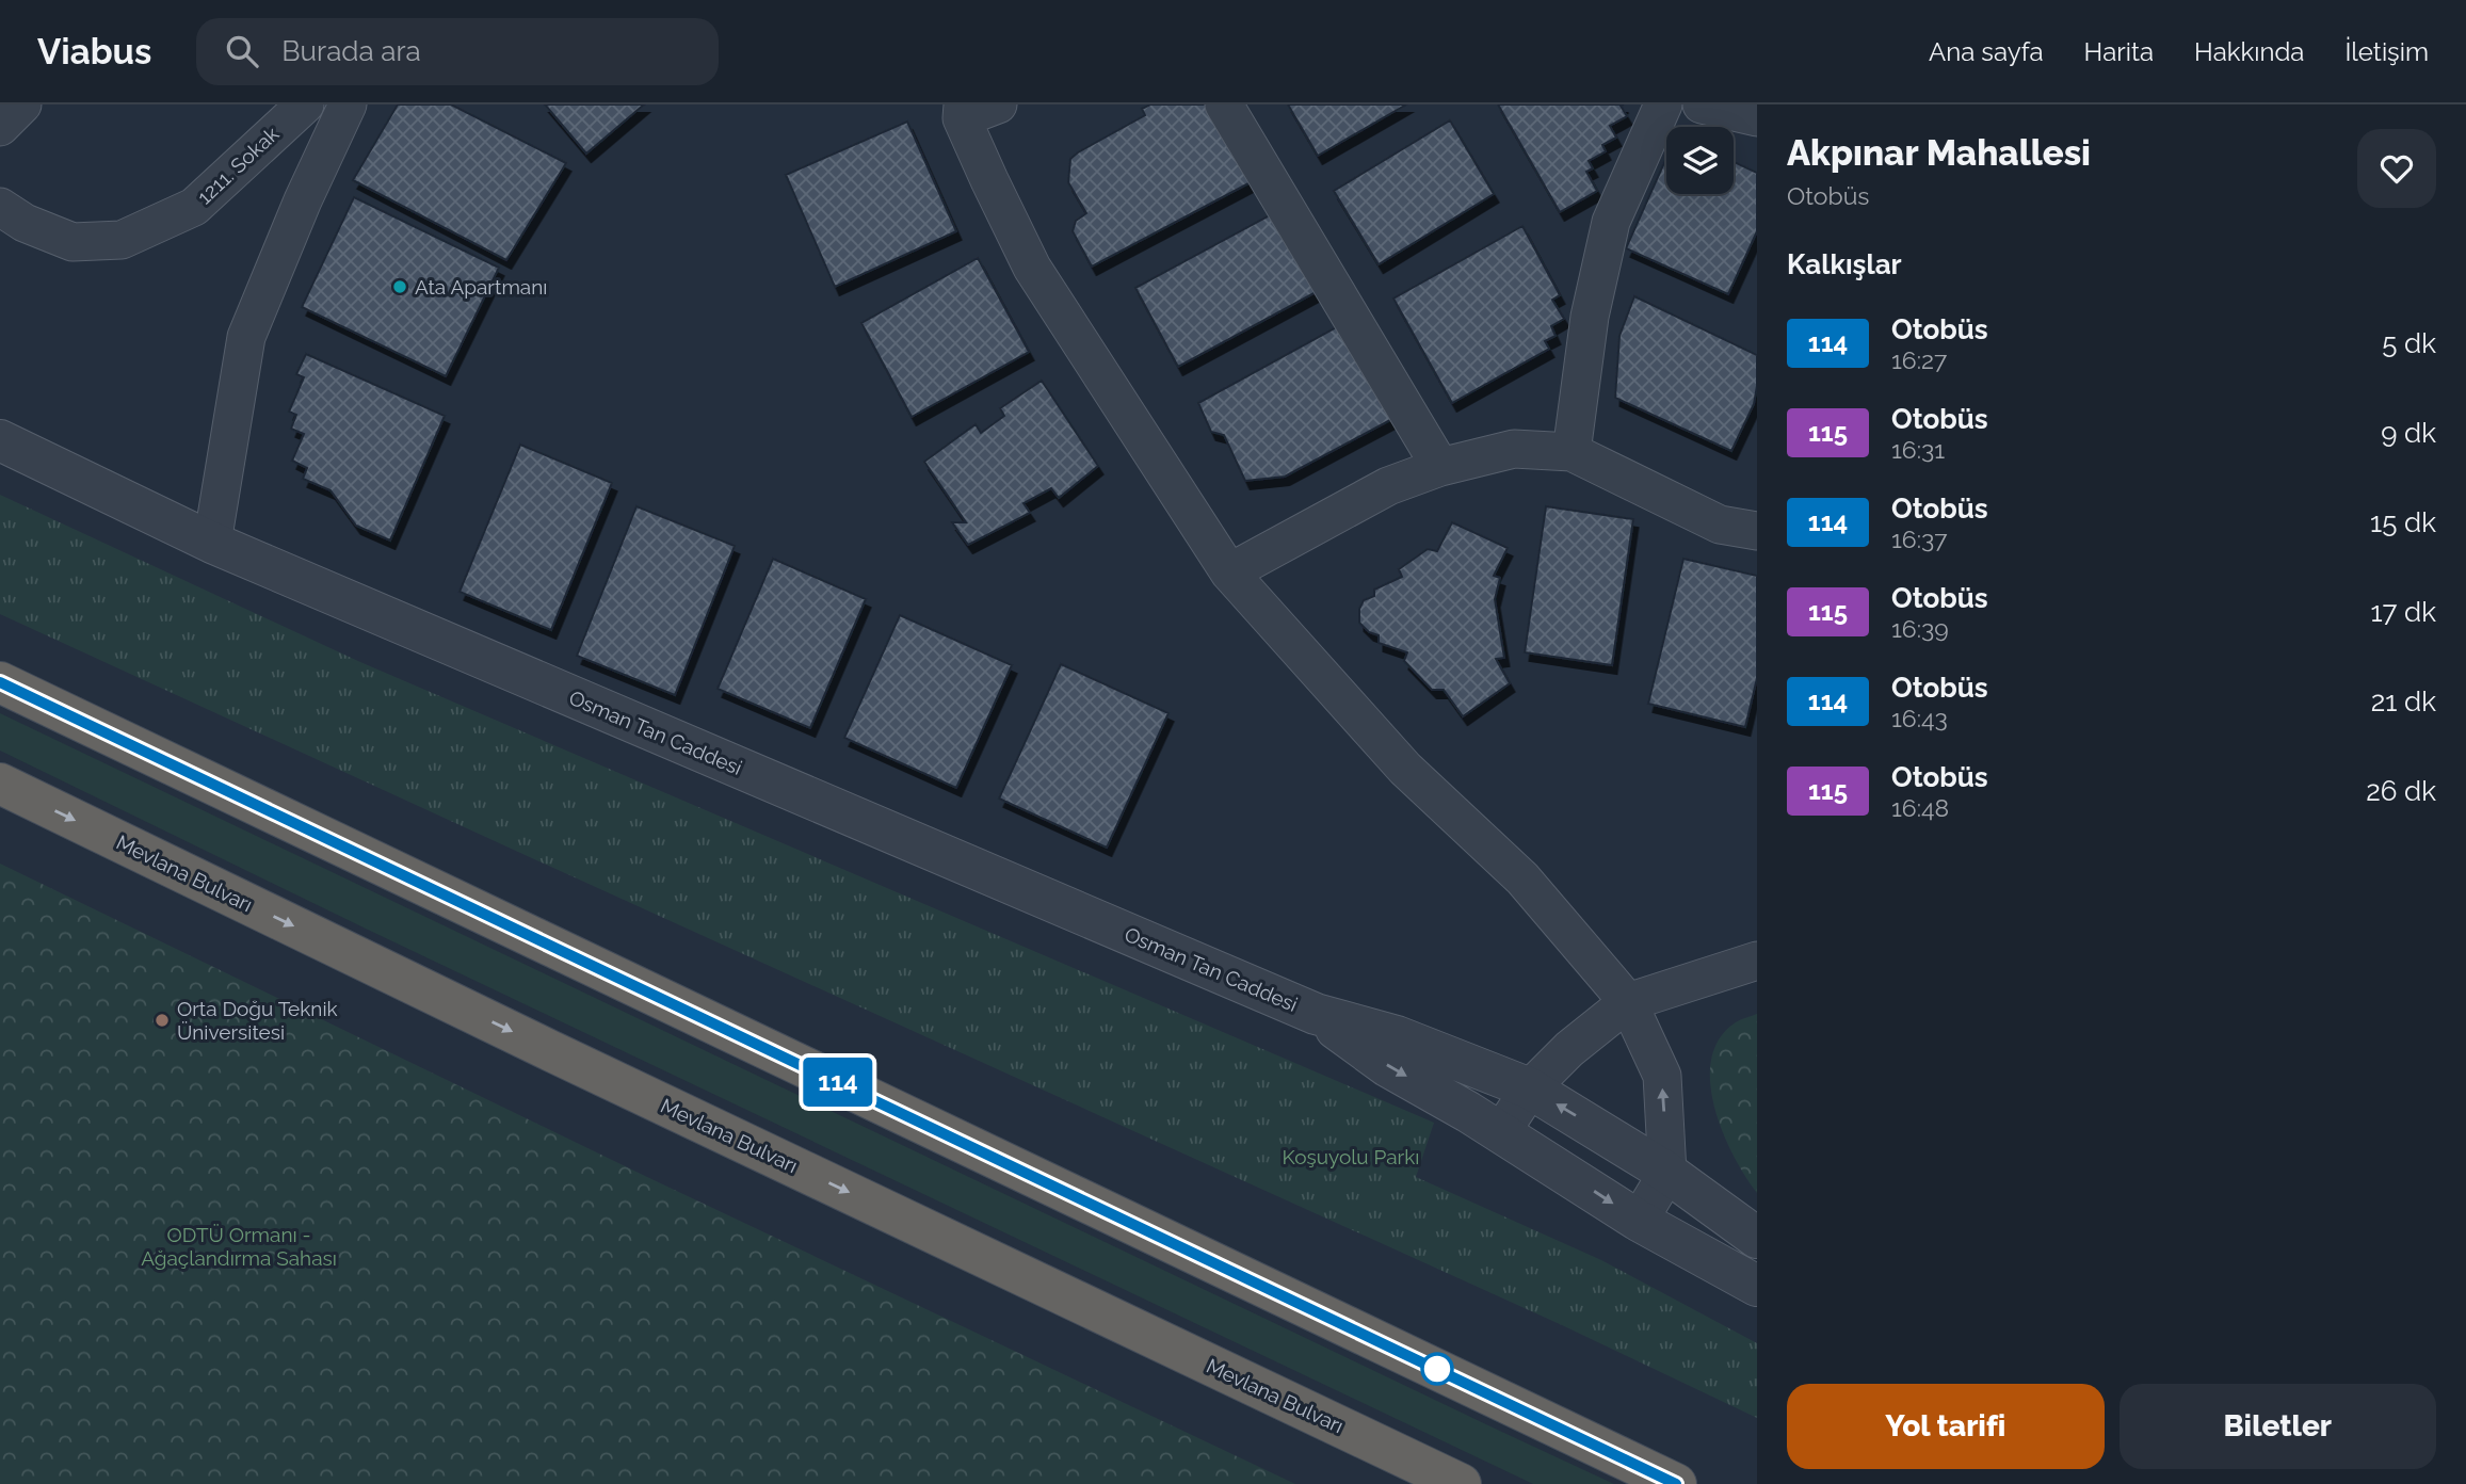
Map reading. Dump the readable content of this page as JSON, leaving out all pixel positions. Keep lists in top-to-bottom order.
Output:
{
  "streets": {
    "highway": ["Mevlana Bulvarı"],
    "street": ["1211. Sokak", "Osman Tan Caddesi"]
  },
  "parks": ["Koşuyolu Parkı", "ODTÜ Ormanı - Ağaçlandırma Sahası"],
  "places": ["Ata Apartmanı", "Orta Doğu Teknik Üniversitesi"],
  "lines": ["bus line 114"],
  "page": {
    "header": "Viabus",
    "search": "Burada ara",
    "nav": [
      "Ana sayfa",
      "Harita",
      "Hakkında",
      "İletişim"
    ],
    "on_map": "114",
    "heading": [
      ["Akpınar Mahallesi", "Otobüs"],
      "Kalkışlar"
    ],
    "list": [
      {
        "mark": "114",
        "name": "Otobüs",
        "note": "16:27",
        "value": "5 dk"
      },
      {
        "mark": "115",
        "name": "Otobüs",
        "note": "16:31",
        "value": "9 dk"
      },
      {
        "mark": "114",
        "name": "Otobüs",
        "note": "16:37",
        "value": "15 dk"
      },
      {
        "mark": "115",
        "name": "Otobüs",
        "note": "16:39",
        "value": "17 dk"
      },
      {
        "mark": "114",
        "name": "Otobüs",
        "note": "16:43",
        "value": "21 dk"
      },
      {
        "mark": "115",
        "name": "Otobüs",
        "note": "16:48",
        "value": "26 dk"
      }
    ],
    "buttons": ["Yol tarifi", "Biletler"]
  }
}
